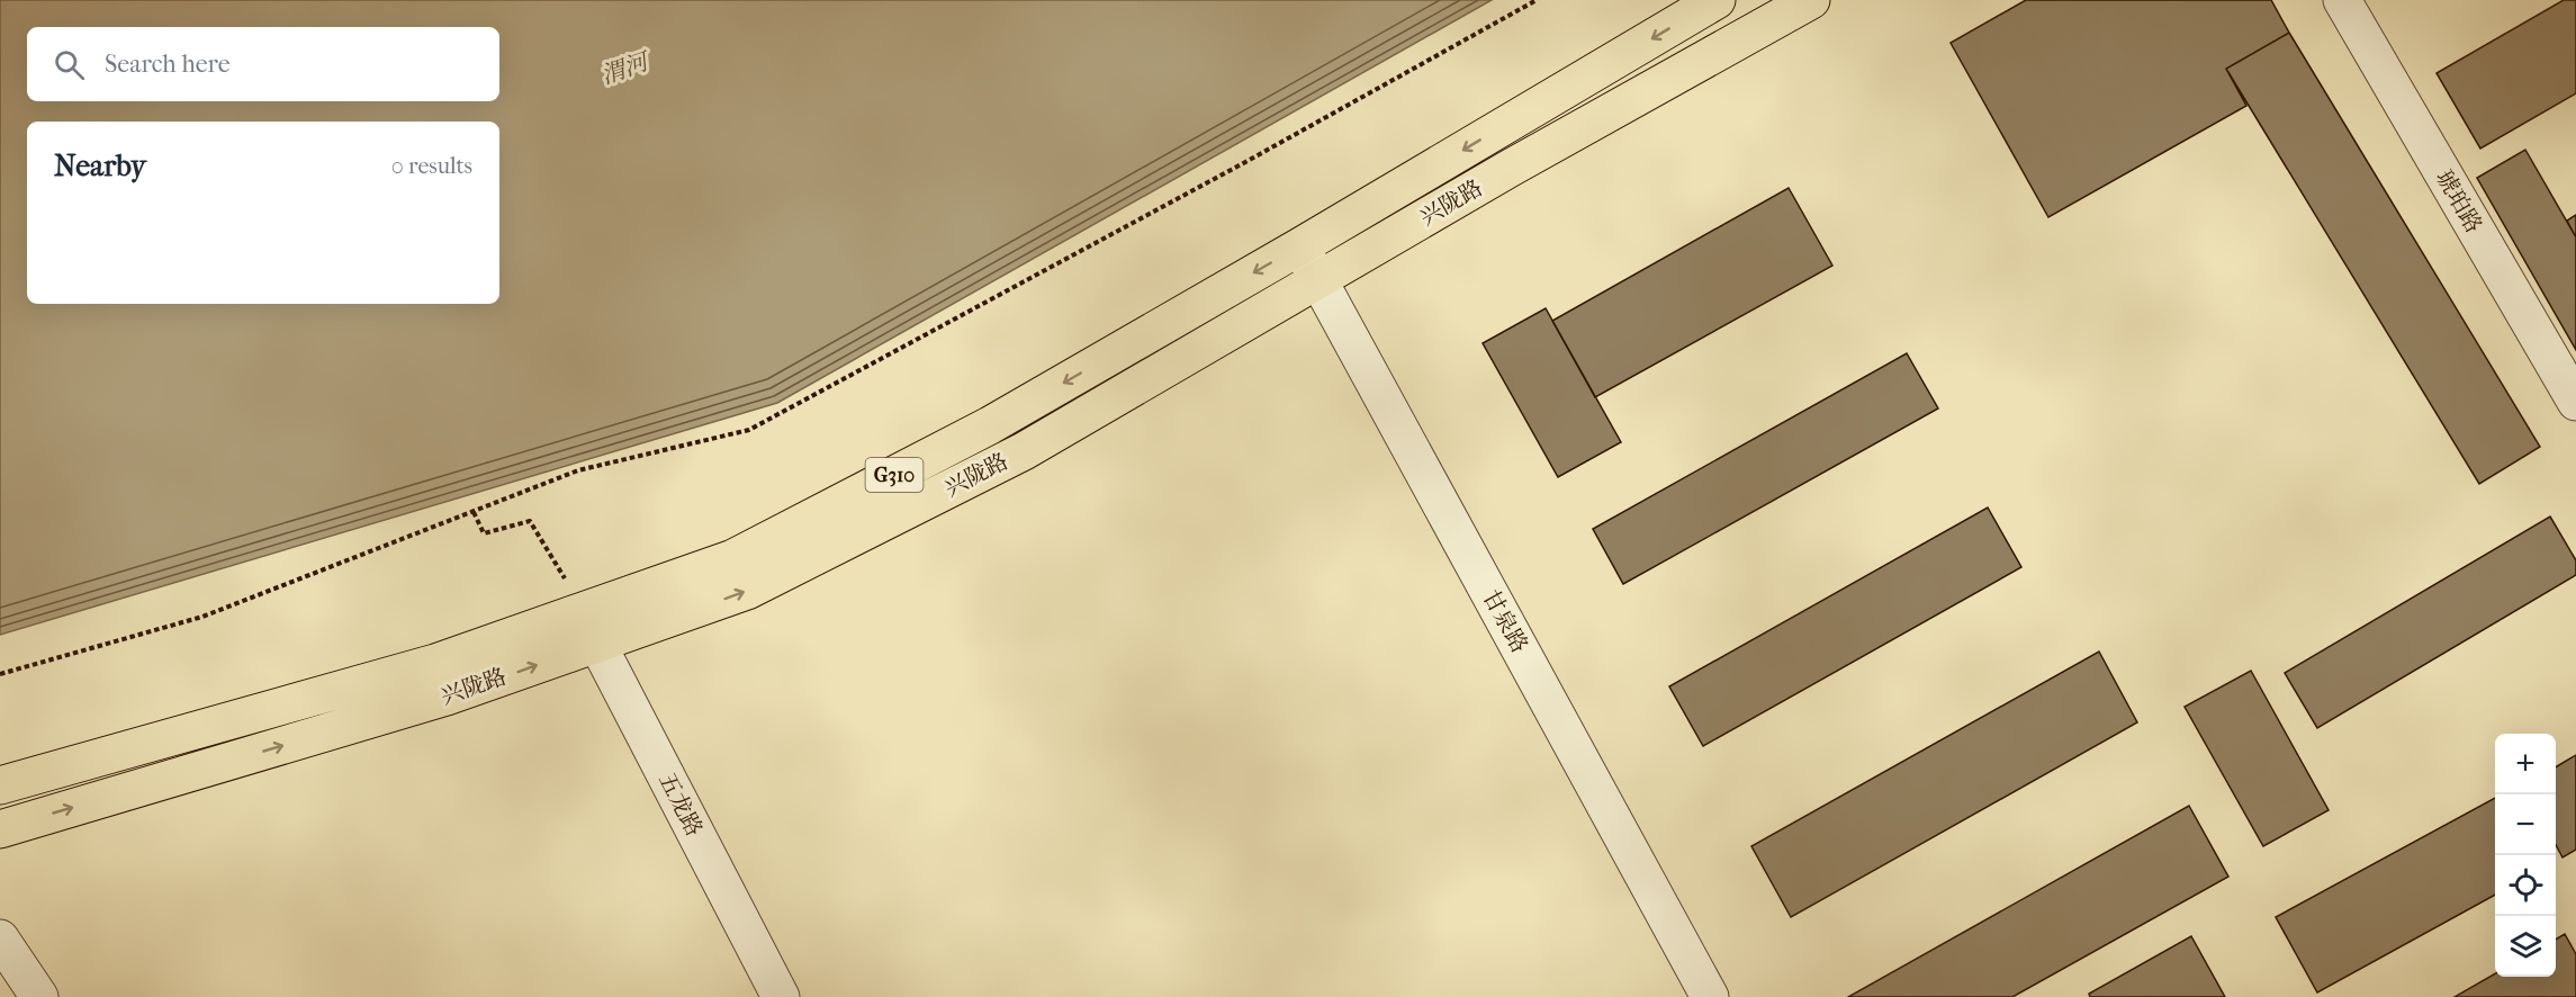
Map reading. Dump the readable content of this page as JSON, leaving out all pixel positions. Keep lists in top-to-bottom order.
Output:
{
  "streets": {
    "highway": ["兴陇路", "G310"],
    "street": ["琥珀路", "甘泉路", "五龙路"]
  },
  "crossings": [
    ["兴陇路", "甘泉路"],
    ["兴陇路", "五龙路"]
  ],
  "water": ["渭河"],
  "page": {
    "search": "Search here",
    "heading": ["Nearby", "0 results"],
    "map_buttons": ["+", "−"]
  }
}
